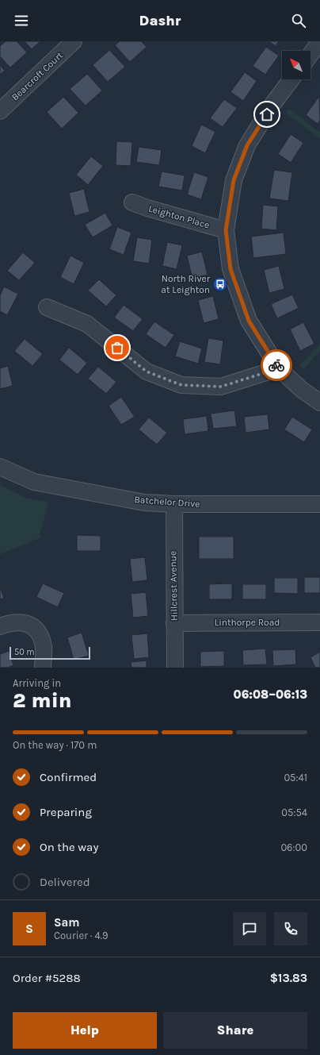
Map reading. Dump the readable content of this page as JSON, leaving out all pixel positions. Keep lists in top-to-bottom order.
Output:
{
  "streets": {
    "street": [
      "Bearcroft Court",
      "Leighton Place",
      "Batchelor Drive",
      "Hillcrest Avenue",
      "Linthorpe Road"
    ]
  },
  "crossings": [
    ["Batchelor Drive", "Hillcrest Avenue"],
    ["Hillcrest Avenue", "Linthorpe Road"]
  ],
  "places": {
    "bus stop": ["North River at Leighton"]
  },
  "scale_bar": "50 m",
  "north": "top left",
  "page": {
    "header": "Dashr",
    "scale": "50 m",
    "heading": ["2 min", "Arriving in", "06:08–06:13"],
    "panel": [
      "Sam",
      "Courier · 4.9",
      "Order #5288",
      "$13.83"
    ],
    "bar": "On the way · 170 m",
    "list": [
      ["Confirmed", "05:41"],
      ["Preparing", "05:54"],
      ["On the way", "06:00"],
      "Delivered"
    ],
    "round": "S",
    "buttons": ["Help", "Share"]
  }
}
